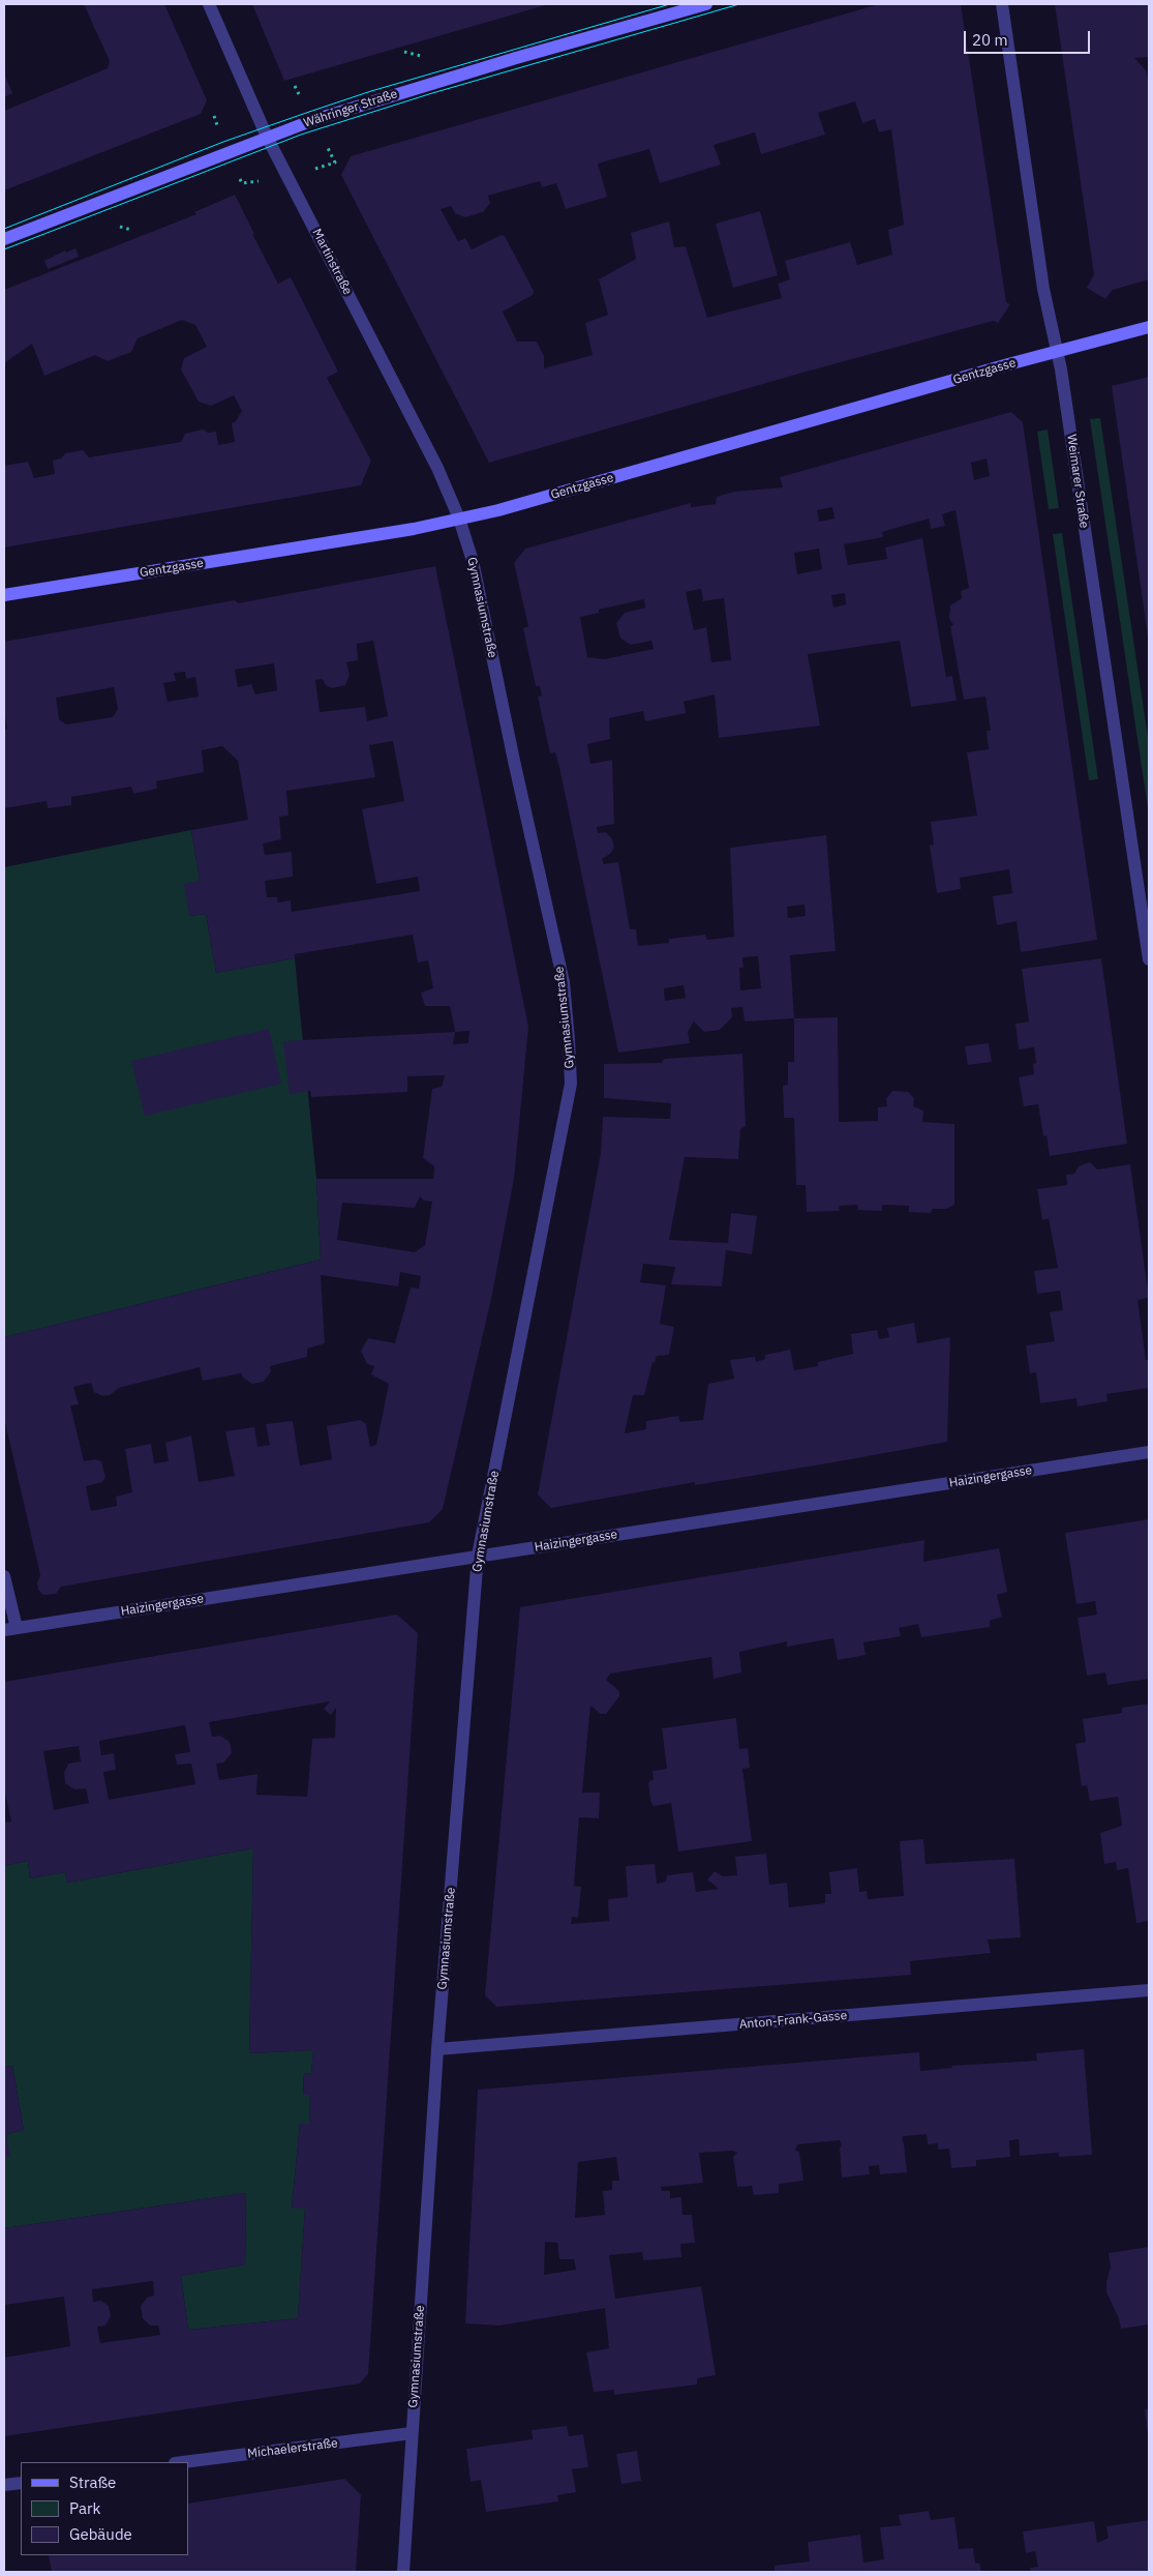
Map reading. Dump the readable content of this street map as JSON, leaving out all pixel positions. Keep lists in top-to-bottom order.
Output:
{
  "streets": {
    "main road": ["Währinger Straße", "Gentzgasse"],
    "street": [
      "Martinstraße",
      "Weimarer Straße",
      "Gymnasiumstraße",
      "Haizingergasse",
      "Anton-Frank-Gasse",
      "Michaelerstraße"
    ]
  },
  "crossings": [
    ["Währinger Straße", "Martinstraße"],
    ["Martinstraße", "Gentzgasse"],
    ["Martinstraße", "Gymnasiumstraße"],
    ["Gentzgasse", "Weimarer Straße"],
    ["Gentzgasse", "Gymnasiumstraße"],
    ["Gymnasiumstraße", "Haizingergasse"],
    ["Gymnasiumstraße", "Anton-Frank-Gasse"],
    ["Gymnasiumstraße", "Michaelerstraße"]
  ],
  "legend": ["Straße", "Park", "Gebäude"],
  "scale_bar": "20 m"
}
